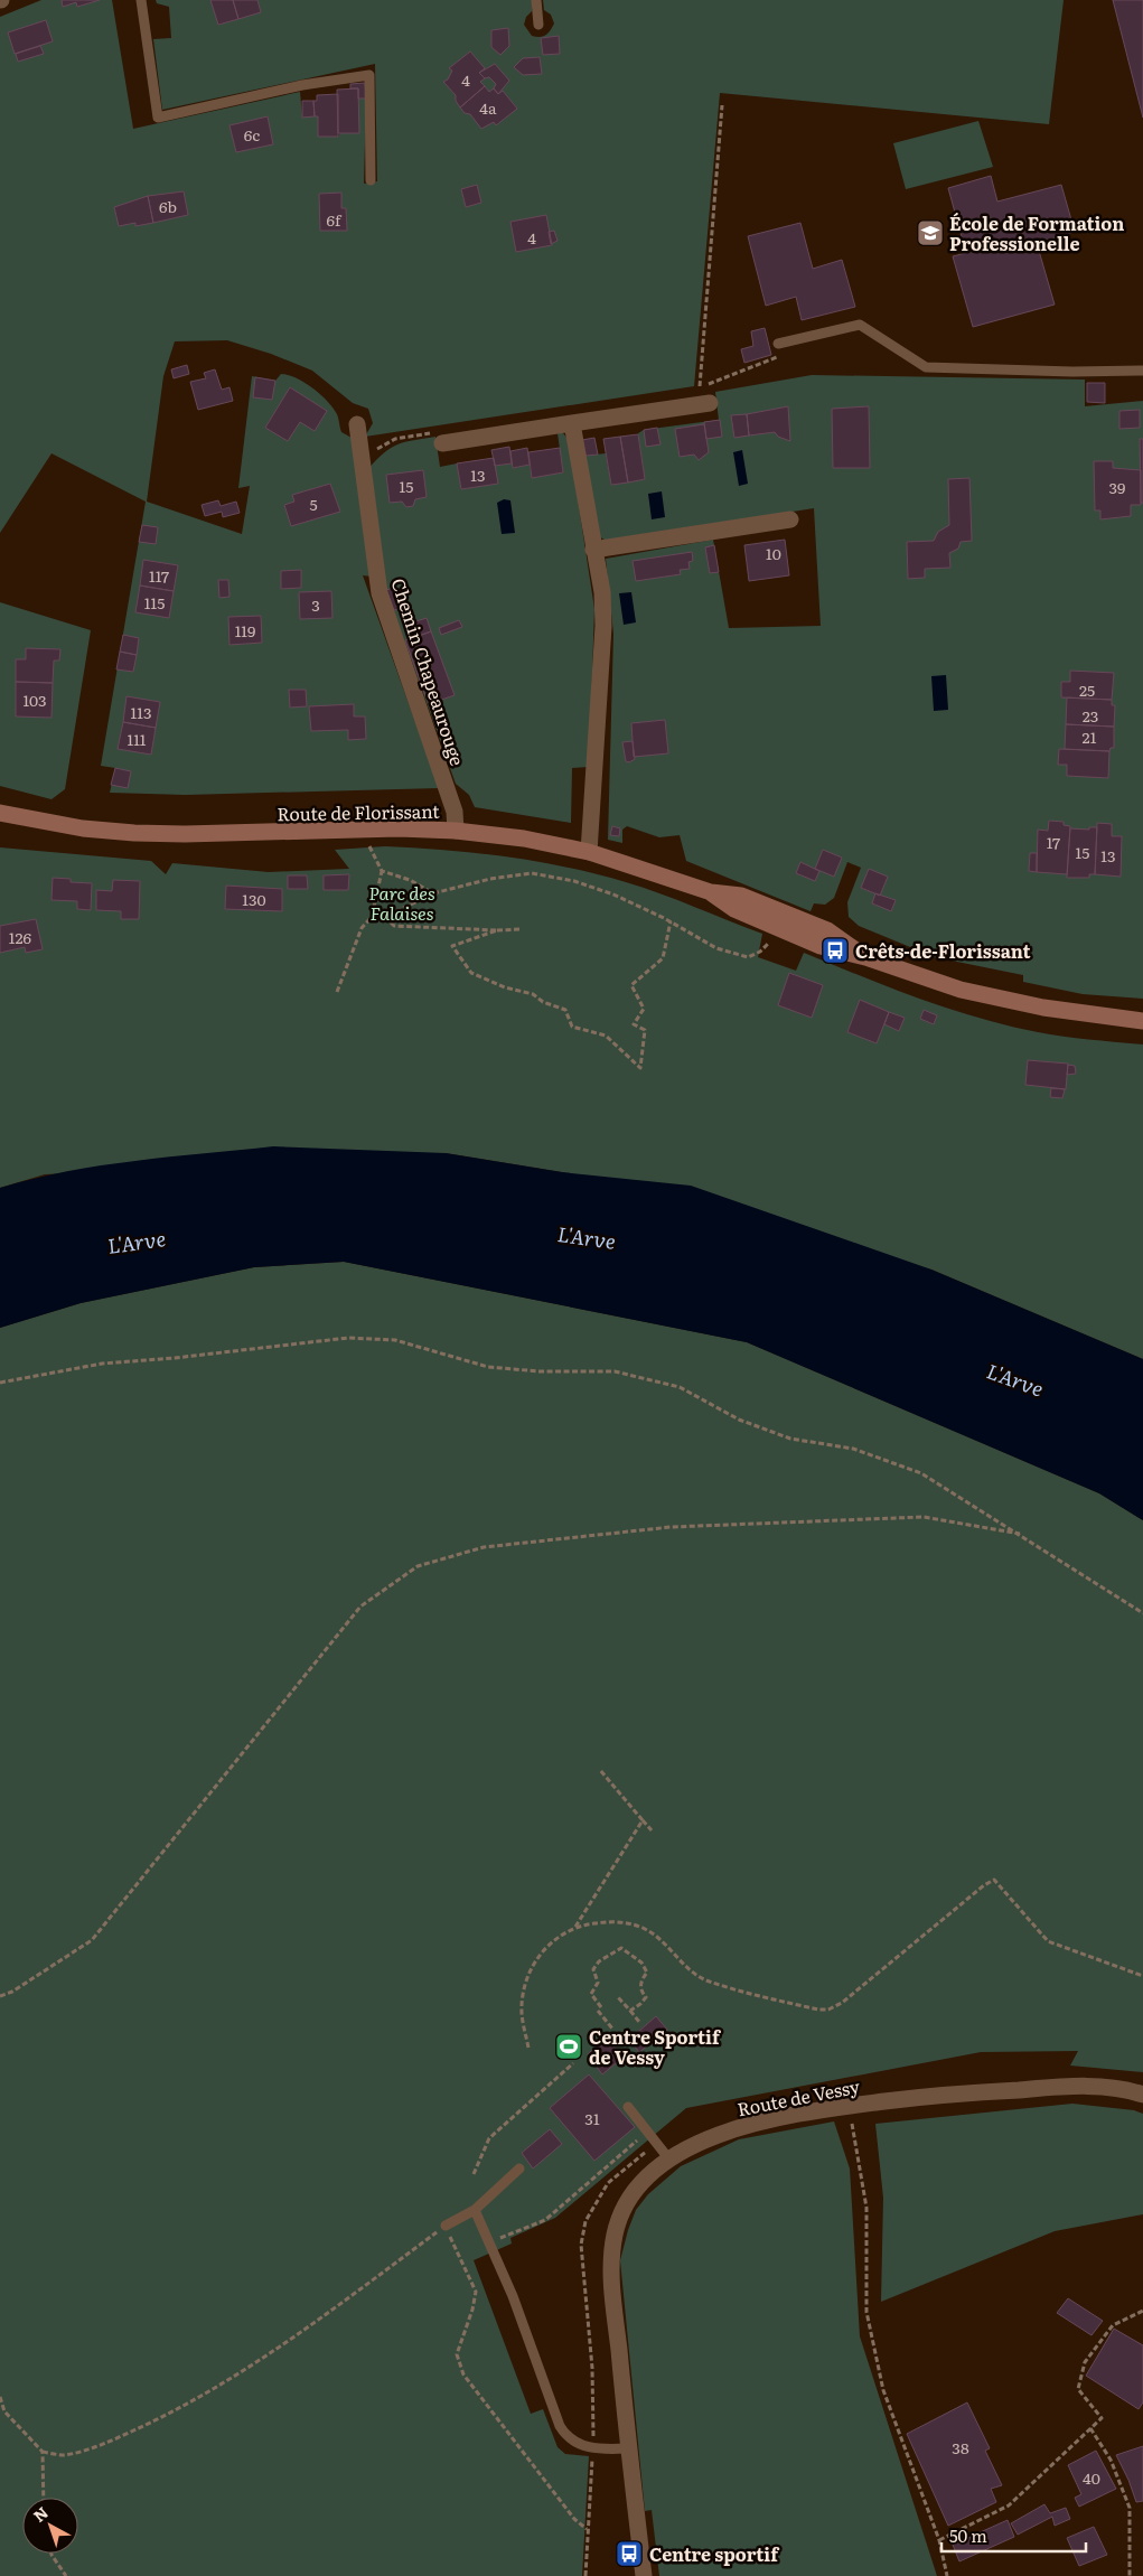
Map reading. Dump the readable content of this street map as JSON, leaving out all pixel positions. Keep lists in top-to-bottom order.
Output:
{
  "streets": {
    "main road": ["Route de Florissant"],
    "street": ["Chemin Chapeaurouge", "Route de Vessy"]
  },
  "crossings": [
    ["Chemin Chapeaurouge", "Route de Florissant"]
  ],
  "water": ["L'Arve"],
  "parks": ["Parc des Falaises"],
  "places": {
    "school or university": ["École de Formation Professionelle"],
    "bus stop": ["Crêts-de-Florissant", "Centre sportif"],
    "sports": ["Centre Sportif de Vessy"]
  },
  "house_numbers": [
    "4",
    "4a",
    "6c",
    "6b",
    "6f",
    "4",
    "13",
    "15",
    "39",
    "5",
    "10",
    "117",
    "115",
    "3",
    "119",
    "25",
    "103",
    "113",
    "23",
    "21",
    "111",
    "17",
    "15",
    "13",
    "130",
    "126",
    "31",
    "38",
    "40"
  ],
  "scale_bar": "50 m",
  "north": "top left"
}
